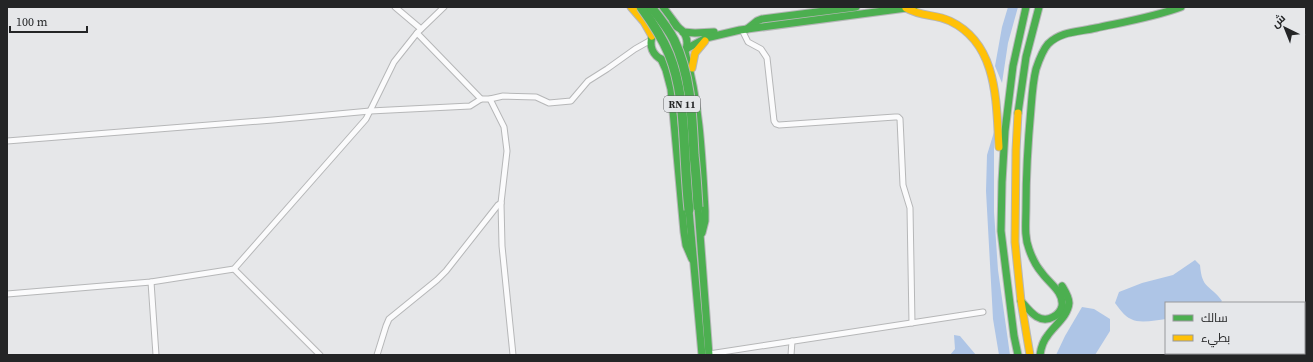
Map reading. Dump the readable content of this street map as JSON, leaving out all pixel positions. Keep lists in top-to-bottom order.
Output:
{
  "streets": {
    "main road": ["RN 11"]
  },
  "legend": ["سالك", "بطيء"],
  "scale_bar": "100 m",
  "north": "top left"
}
